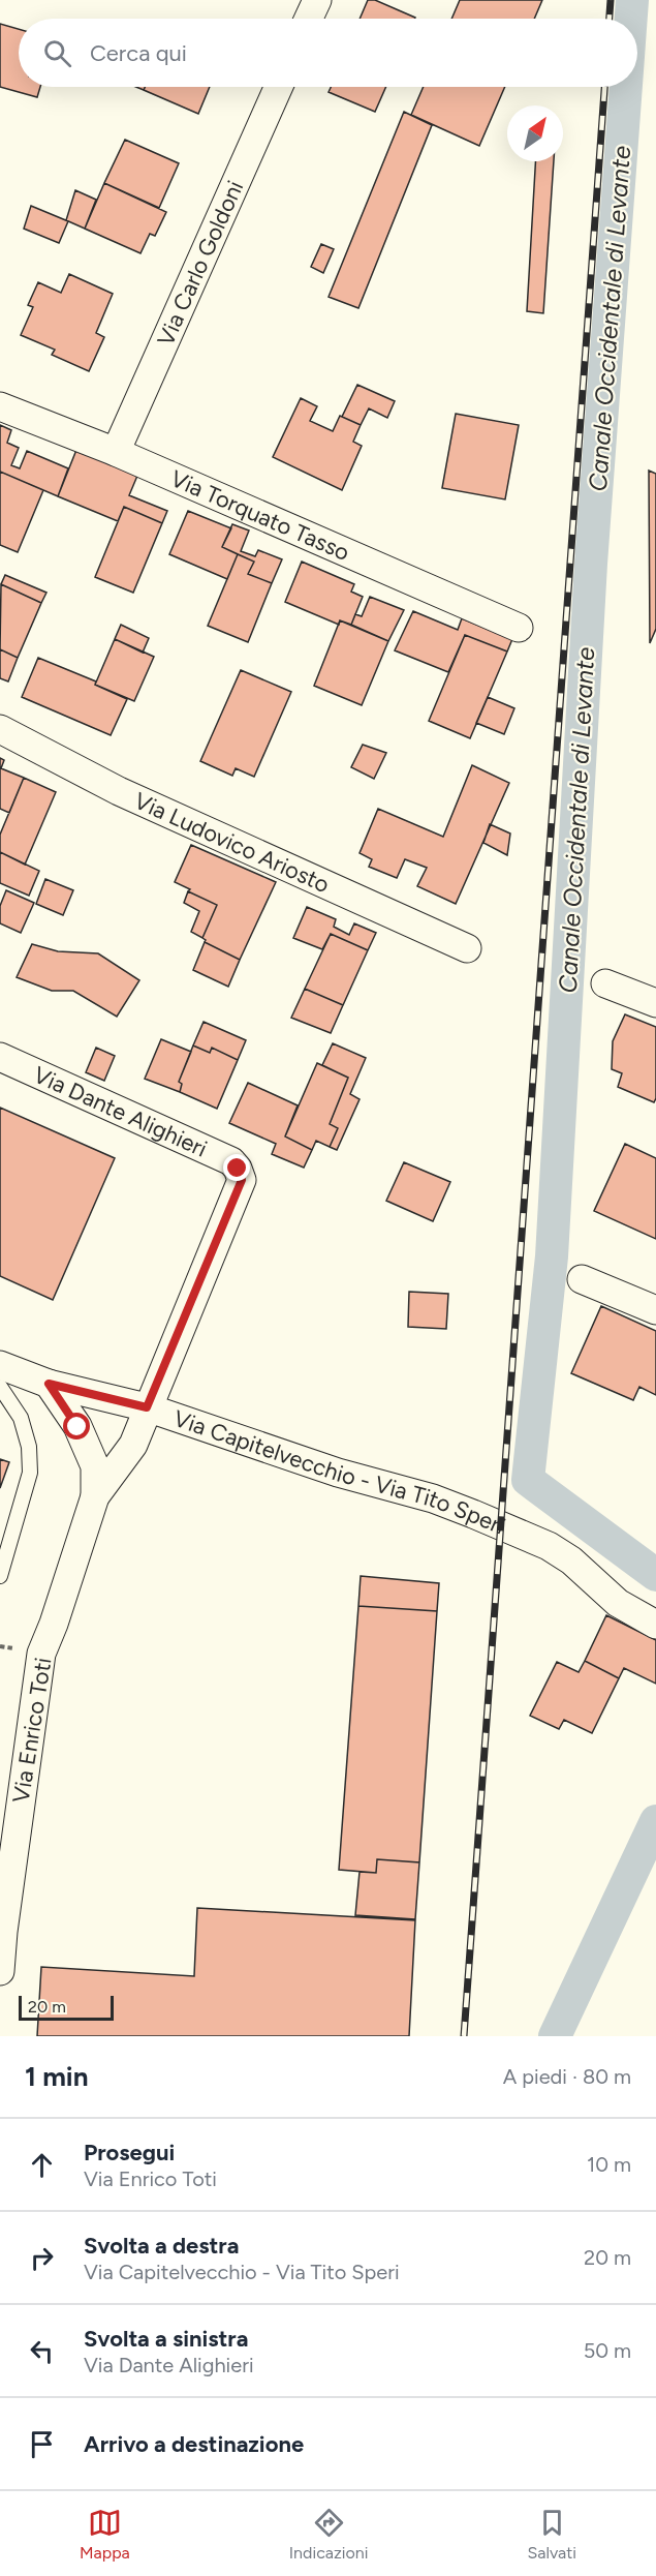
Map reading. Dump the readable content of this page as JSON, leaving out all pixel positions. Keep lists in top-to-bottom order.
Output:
{
  "streets": {
    "street": [
      "Via Carlo Goldoni",
      "Via Torquato Tasso",
      "Via Ludovico Ariosto",
      "Via Dante Alighieri",
      "Via Capitelvecchio - Via Tito Speri",
      "Via Enrico Toti"
    ]
  },
  "crossings": [
    ["Via Carlo Goldoni", "Via Torquato Tasso"],
    ["Via Dante Alighieri", "Via Capitelvecchio - Via Tito Speri"],
    ["Via Dante Alighieri", "Via Enrico Toti"],
    ["Via Capitelvecchio - Via Tito Speri", "Via Enrico Toti"]
  ],
  "water": ["Canale Occidentale di Levante"],
  "scale_bar": "20 m",
  "north": "top right",
  "page": {
    "search": "Cerca qui",
    "scale": "20 m",
    "heading": ["1 min", "A piedi · 80 m"],
    "list": [
      ["Prosegui", "Via Enrico Toti", "10 m"],
      ["Svolta a destra", "Via Capitelvecchio - Via Tito Speri", "20 m"],
      ["Svolta a sinistra", "Via Dante Alighieri", "50 m"],
      "Arrivo a destinazione"
    ],
    "nav": ["Mappa", "Indicazioni", "Salvati"]
  }
}
